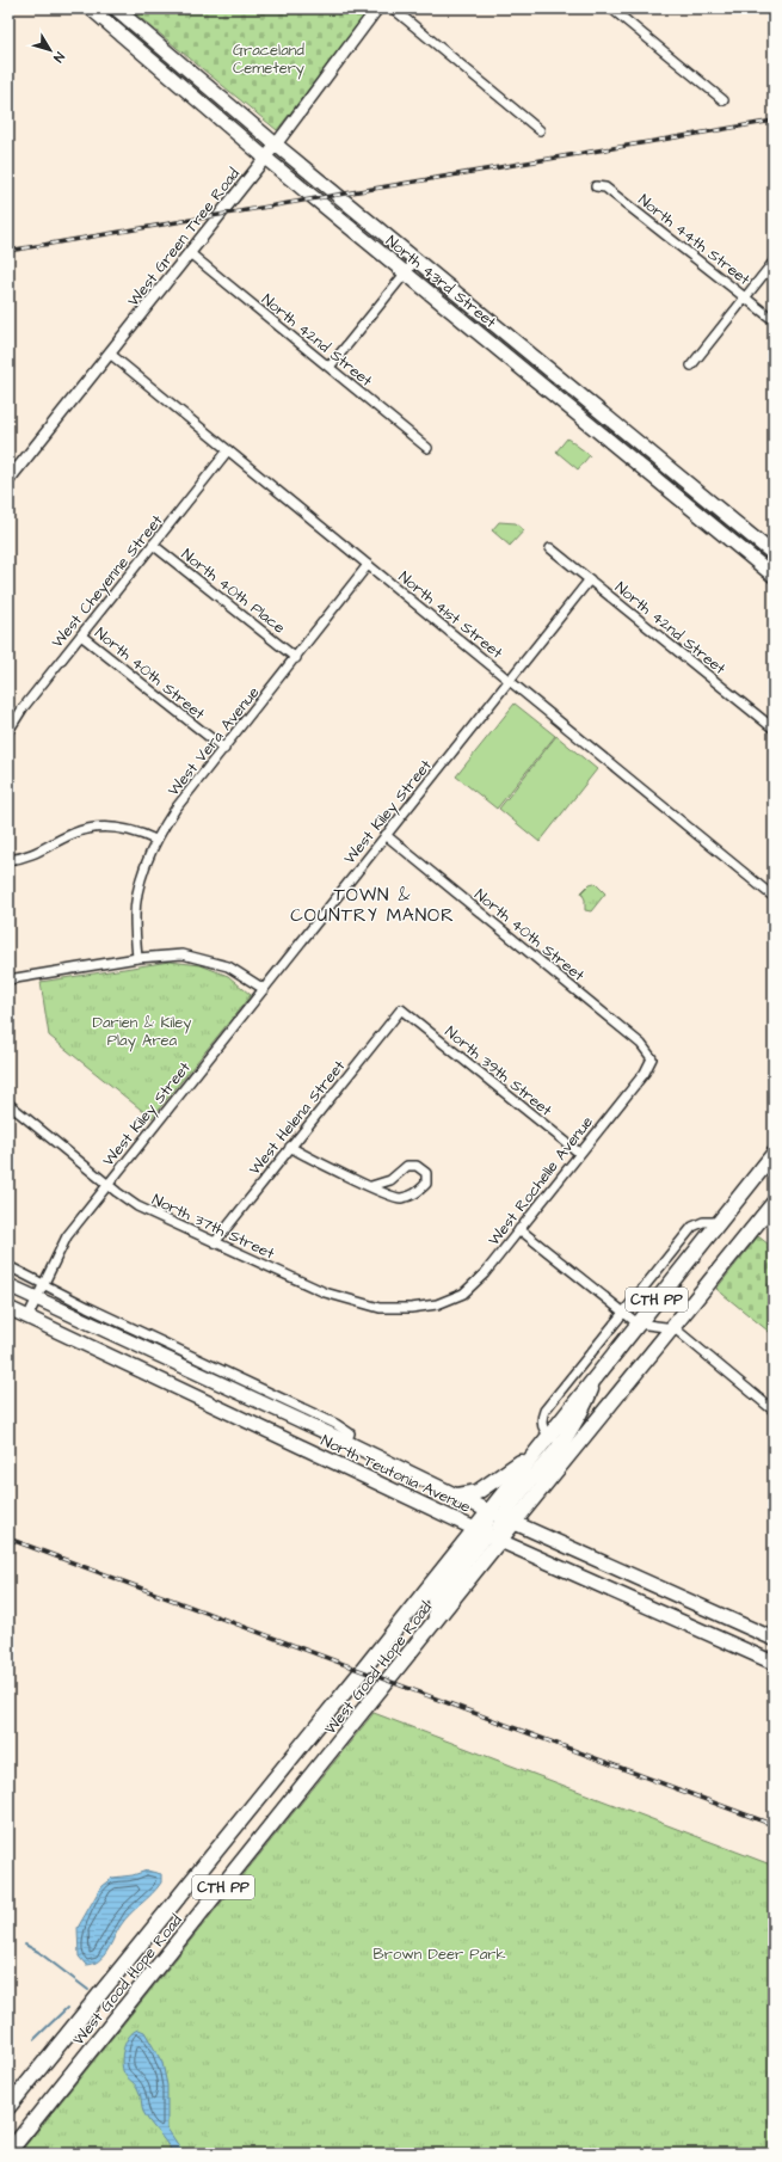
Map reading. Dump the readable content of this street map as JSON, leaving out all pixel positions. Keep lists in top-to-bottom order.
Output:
{
  "streets": {
    "main road": [
      "North 43rd Street",
      "CTH PP",
      "North Teutonia Avenue",
      "West Good Hope Road"
    ],
    "street": [
      "West Green Tree Road",
      "North 44th Street",
      "North 42nd Street",
      "West Cheyenne Street",
      "North 40th Place",
      "North 41st Street",
      "North 40th Street",
      "West Vera Avenue",
      "West Kiley Street",
      "North 39th Street",
      "West Helena Street",
      "West Rochelle Avenue",
      "North 37th Street"
    ]
  },
  "crossings": [
    ["West Green Tree Road", "North 43rd Street"],
    ["West Green Tree Road", "North 42nd Street"],
    ["West Green Tree Road", "North 41st Street"],
    ["North 42nd Street", "West Kiley Street"],
    ["West Cheyenne Street", "North 40th Place"],
    ["West Cheyenne Street", "North 41st Street"],
    ["West Cheyenne Street", "North 40th Street"],
    ["North 40th Place", "West Vera Avenue"],
    ["North 41st Street", "West Vera Avenue"],
    ["North 41st Street", "West Kiley Street"],
    ["North 40th Street", "West Vera Avenue"],
    ["North 40th Street", "West Kiley Street"],
    ["North 40th Street", "West Rochelle Avenue"],
    ["West Kiley Street", "North 37th Street"],
    ["West Kiley Street", "North Teutonia Avenue"],
    ["North 39th Street", "West Helena Street"],
    ["North 39th Street", "West Rochelle Avenue"],
    ["West Helena Street", "North 37th Street"],
    ["West Rochelle Avenue", "North 37th Street"],
    ["CTH PP", "North Teutonia Avenue"],
    ["North Teutonia Avenue", "West Good Hope Road"]
  ],
  "districts": ["TOWN & COUNTRY MANOR"],
  "parks": ["Graceland Cemetery", "Darien & Kiley Play Area", "Brown Deer Park"],
  "north": "bottom right"
}
